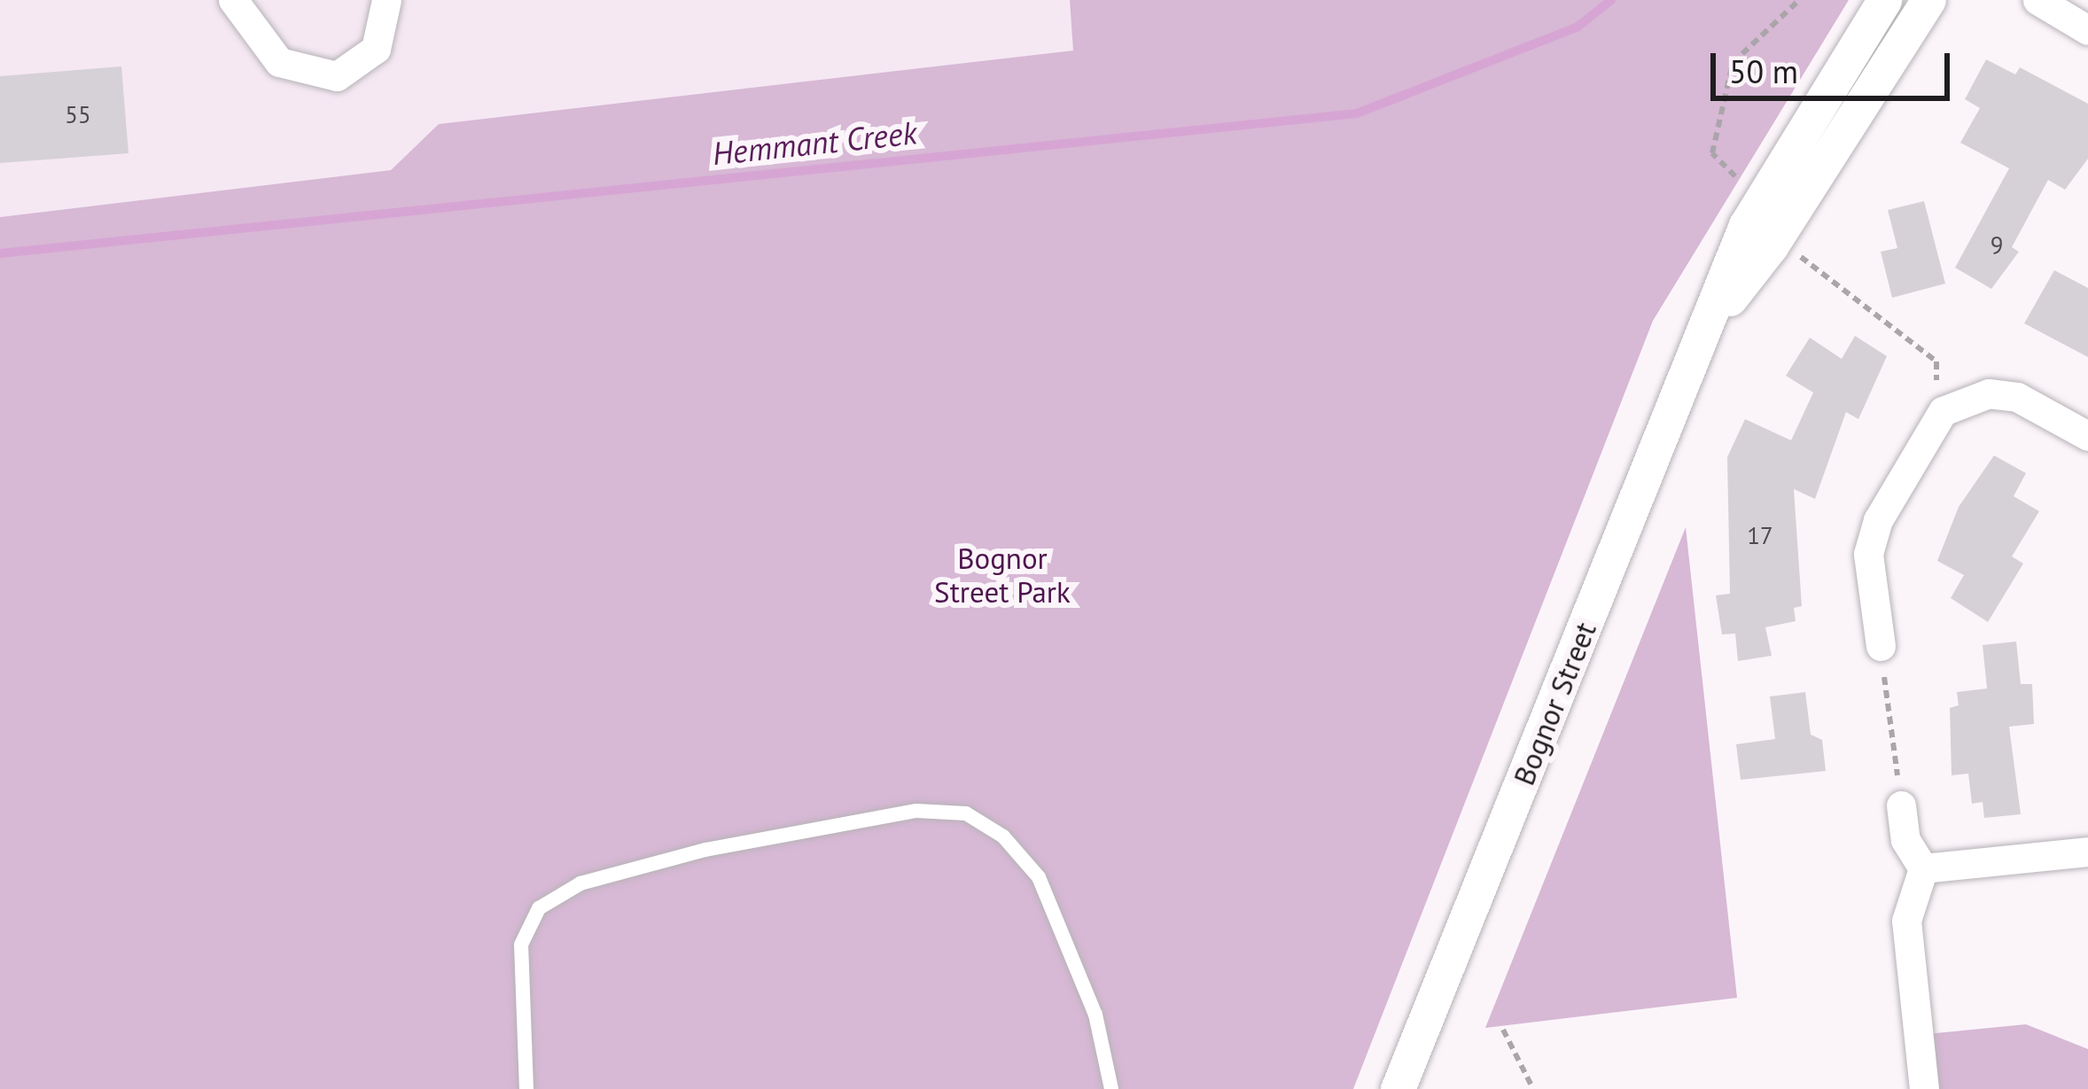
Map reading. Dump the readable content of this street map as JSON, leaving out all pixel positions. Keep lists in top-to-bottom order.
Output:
{
  "streets": {
    "street": ["Bognor Street"]
  },
  "water": ["Hemmant Creek"],
  "parks": ["Bognor Street Park"],
  "house_numbers": ["55", "9", "17"],
  "scale_bar": "50 m"
}
